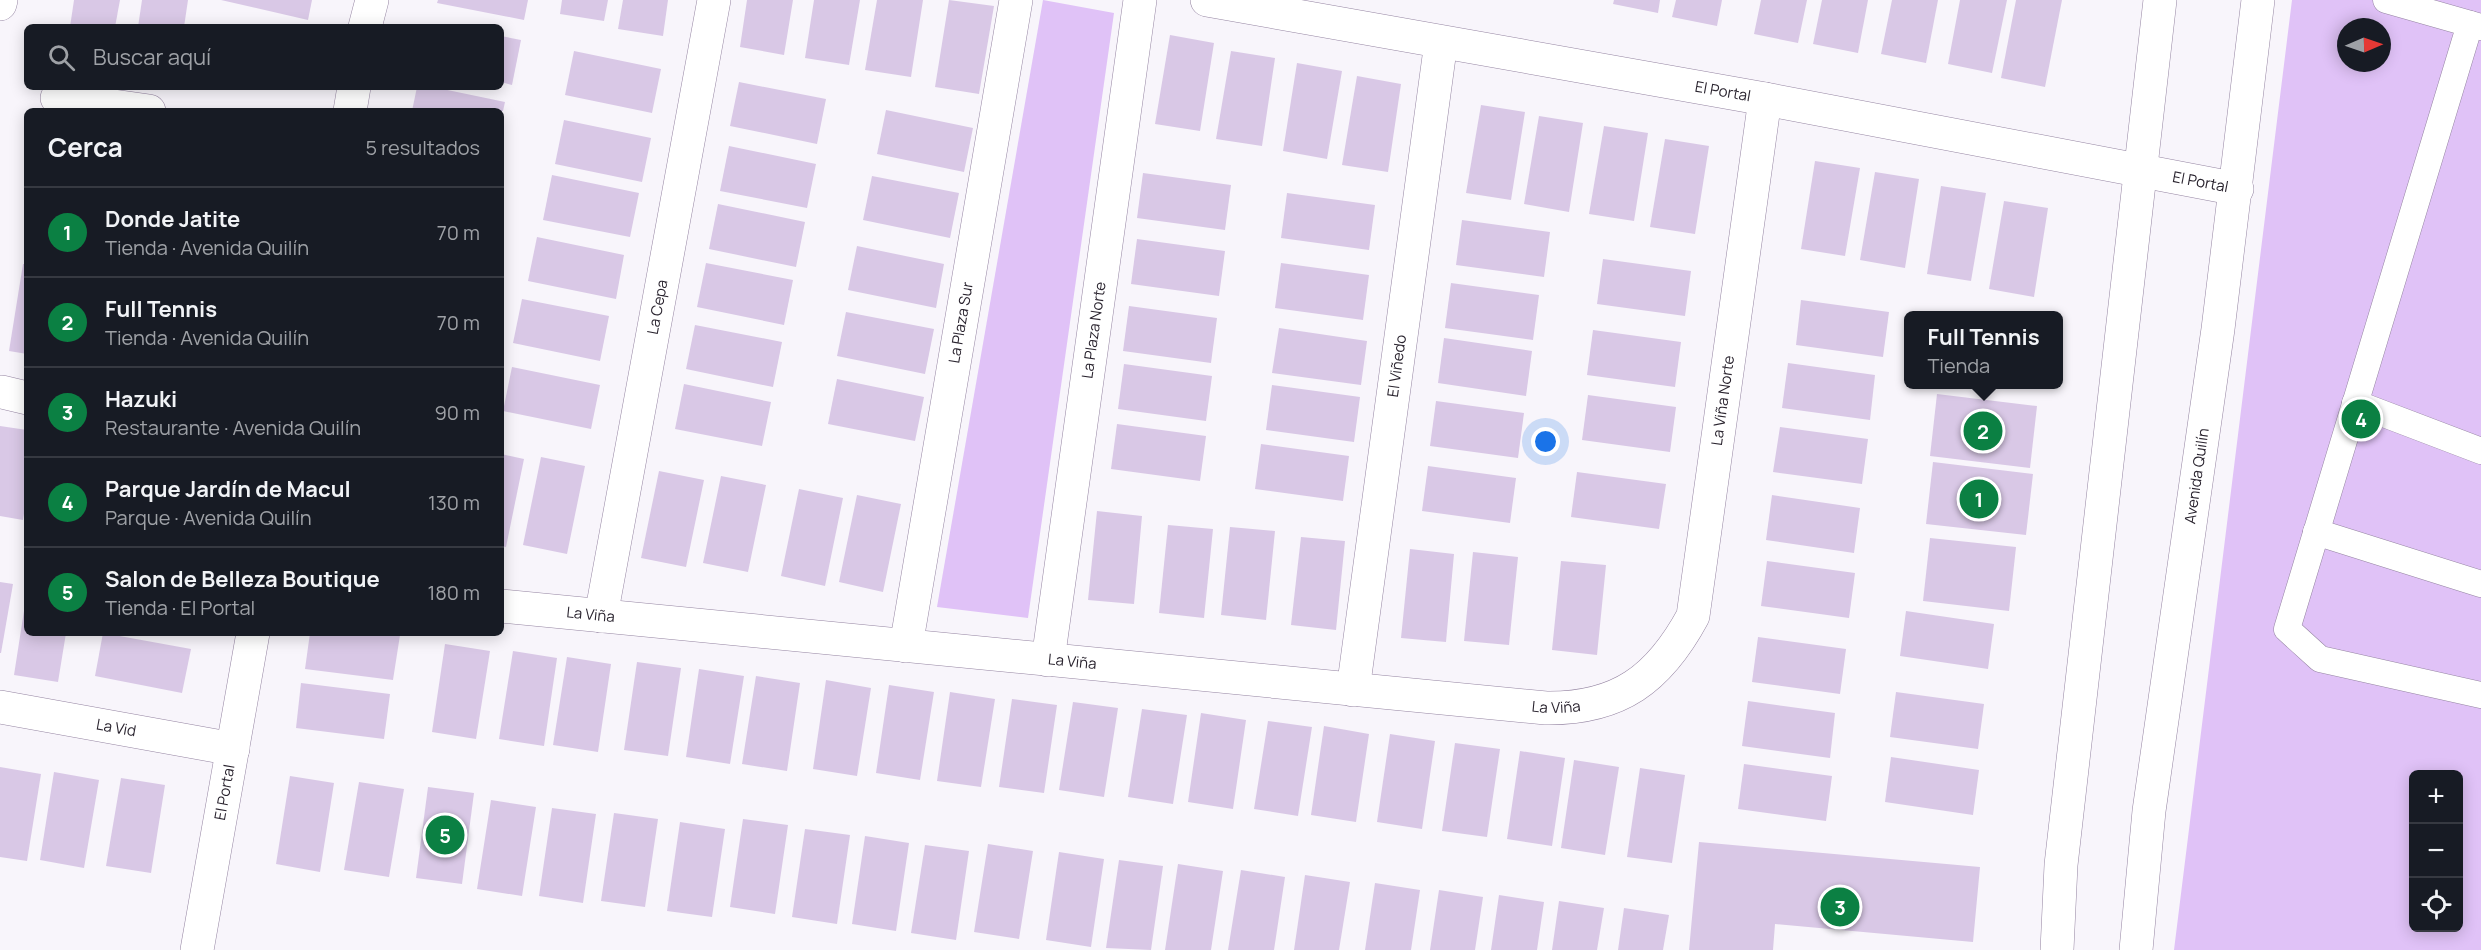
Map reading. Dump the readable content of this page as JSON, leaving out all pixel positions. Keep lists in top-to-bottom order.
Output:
{
  "streets": {
    "street": [
      "El Portal",
      "La Cepa",
      "La Plaza Sur",
      "La Plaza Norte",
      "El Viñedo",
      "La Viña Norte",
      "Avenida Quilín",
      "La Viña",
      "La Vid"
    ]
  },
  "crossings": [
    ["El Portal", "El Viñedo"],
    ["El Portal", "La Viña Norte"],
    ["El Portal", "Avenida Quilín"],
    ["El Portal", "La Vid"],
    ["La Cepa", "La Viña"],
    ["La Plaza Sur", "La Viña"],
    ["La Plaza Norte", "La Viña"],
    ["El Viñedo", "La Viña"],
    ["La Viña Norte", "La Viña"]
  ],
  "north": "right",
  "page": {
    "search": "Buscar aquí",
    "heading": ["Cerca", "5 resultados"],
    "list": [
      {
        "mark": "1",
        "name": "Donde Jatite",
        "note": "Tienda · Avenida Quilín",
        "value": "70 m"
      },
      {
        "mark": "2",
        "name": "Full Tennis",
        "note": "Tienda · Avenida Quilín",
        "value": "70 m"
      },
      {
        "mark": "3",
        "name": "Hazuki",
        "note": "Restaurante · Avenida Quilín",
        "value": "90 m"
      },
      {
        "mark": "4",
        "name": "Parque Jardín de Macul",
        "note": "Parque · Avenida Quilín",
        "value": "130 m"
      },
      {
        "mark": "5",
        "name": "Salon de Belleza Boutique",
        "note": "Tienda · El Portal",
        "value": "180 m"
      }
    ],
    "popup": ["Full Tennis", "Tienda"],
    "pins": [
      "4",
      "2",
      "1",
      "5",
      "3"
    ],
    "map_buttons": ["+", "−"]
  }
}
